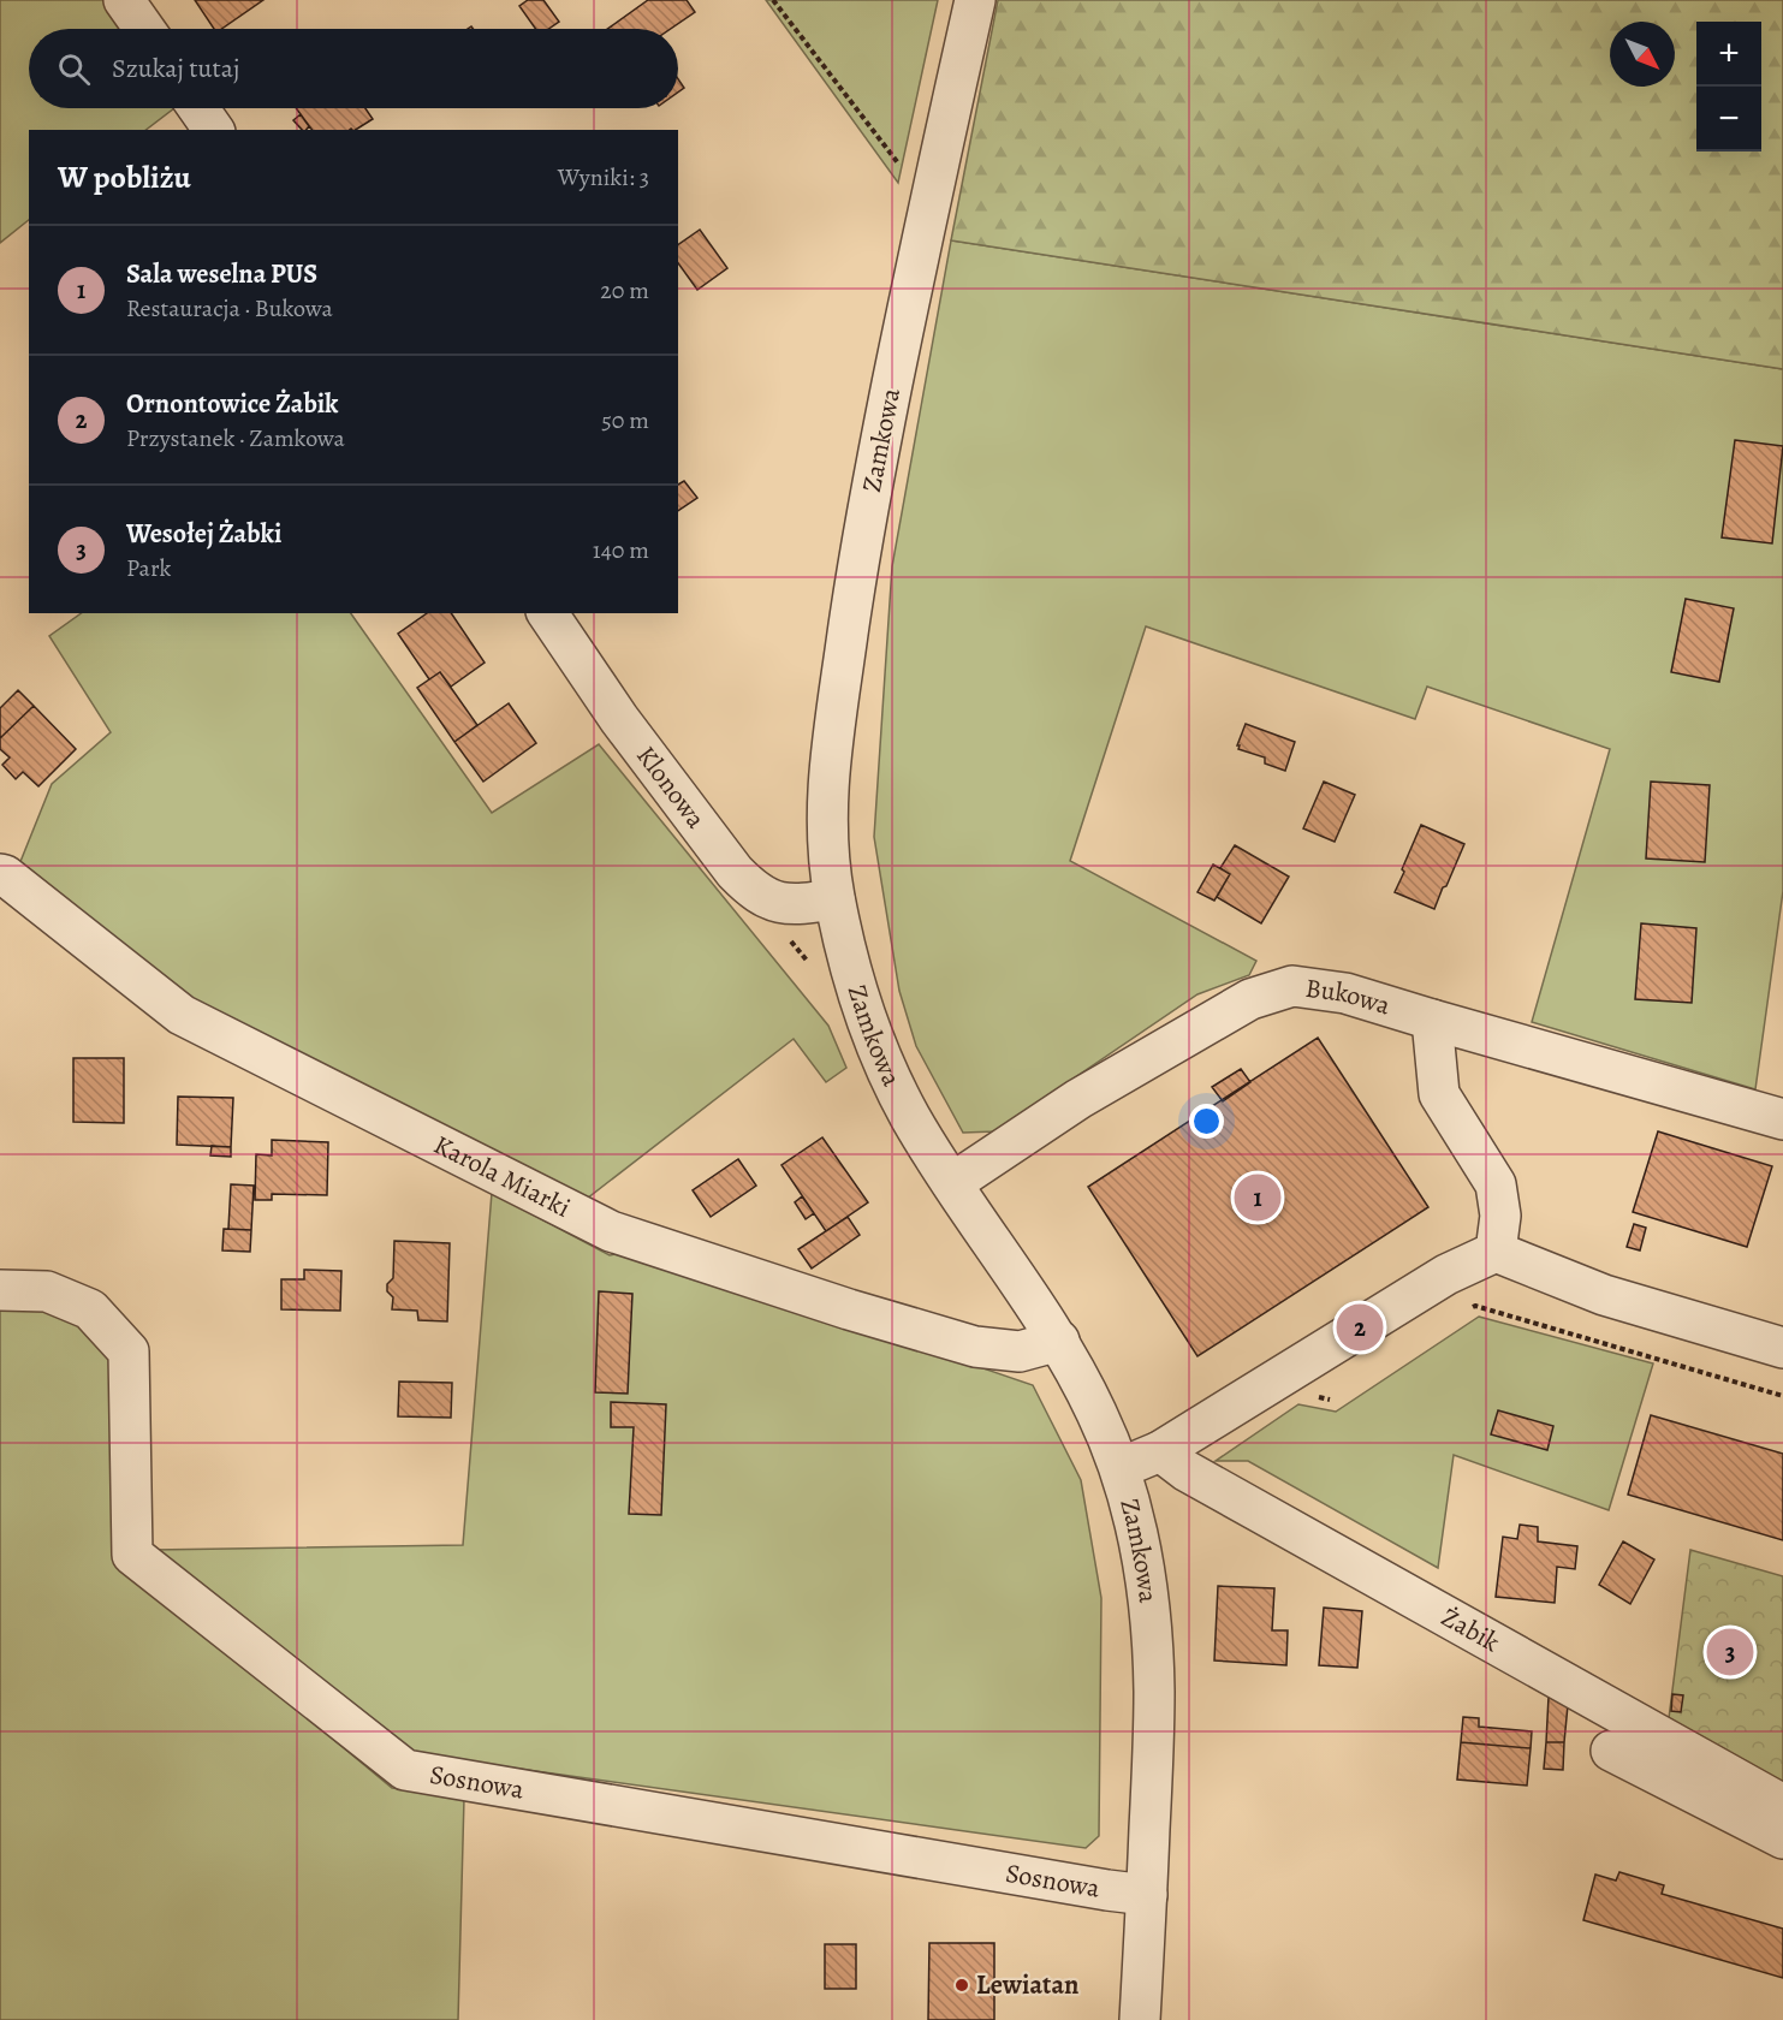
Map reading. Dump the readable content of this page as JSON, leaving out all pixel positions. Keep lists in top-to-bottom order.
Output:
{
  "streets": {
    "street": [
      "Zamkowa",
      "Klonowa",
      "Bukowa",
      "Karola Miarki",
      "Żabik",
      "Sosnowa"
    ]
  },
  "crossings": [
    ["Zamkowa", "Klonowa"],
    ["Zamkowa", "Bukowa"],
    ["Zamkowa", "Karola Miarki"],
    ["Zamkowa", "Sosnowa"]
  ],
  "places": ["Lewiatan"],
  "north": "bottom right",
  "page": {
    "map_buttons": ["+", "−"],
    "search": "Szukaj tutaj",
    "heading": ["W pobliżu", "Wyniki: 3"],
    "list": [
      {
        "mark": "1",
        "name": "Sala weselna PUS",
        "note": "Restauracja · Bukowa",
        "value": "20 m"
      },
      {
        "mark": "2",
        "name": "Ornontowice Żabik",
        "note": "Przystanek · Zamkowa",
        "value": "50 m"
      },
      {
        "mark": "3",
        "name": "Wesołej Żabki",
        "note": "Park",
        "value": "140 m"
      }
    ],
    "pins": ["1", "2", "3"]
  }
}
